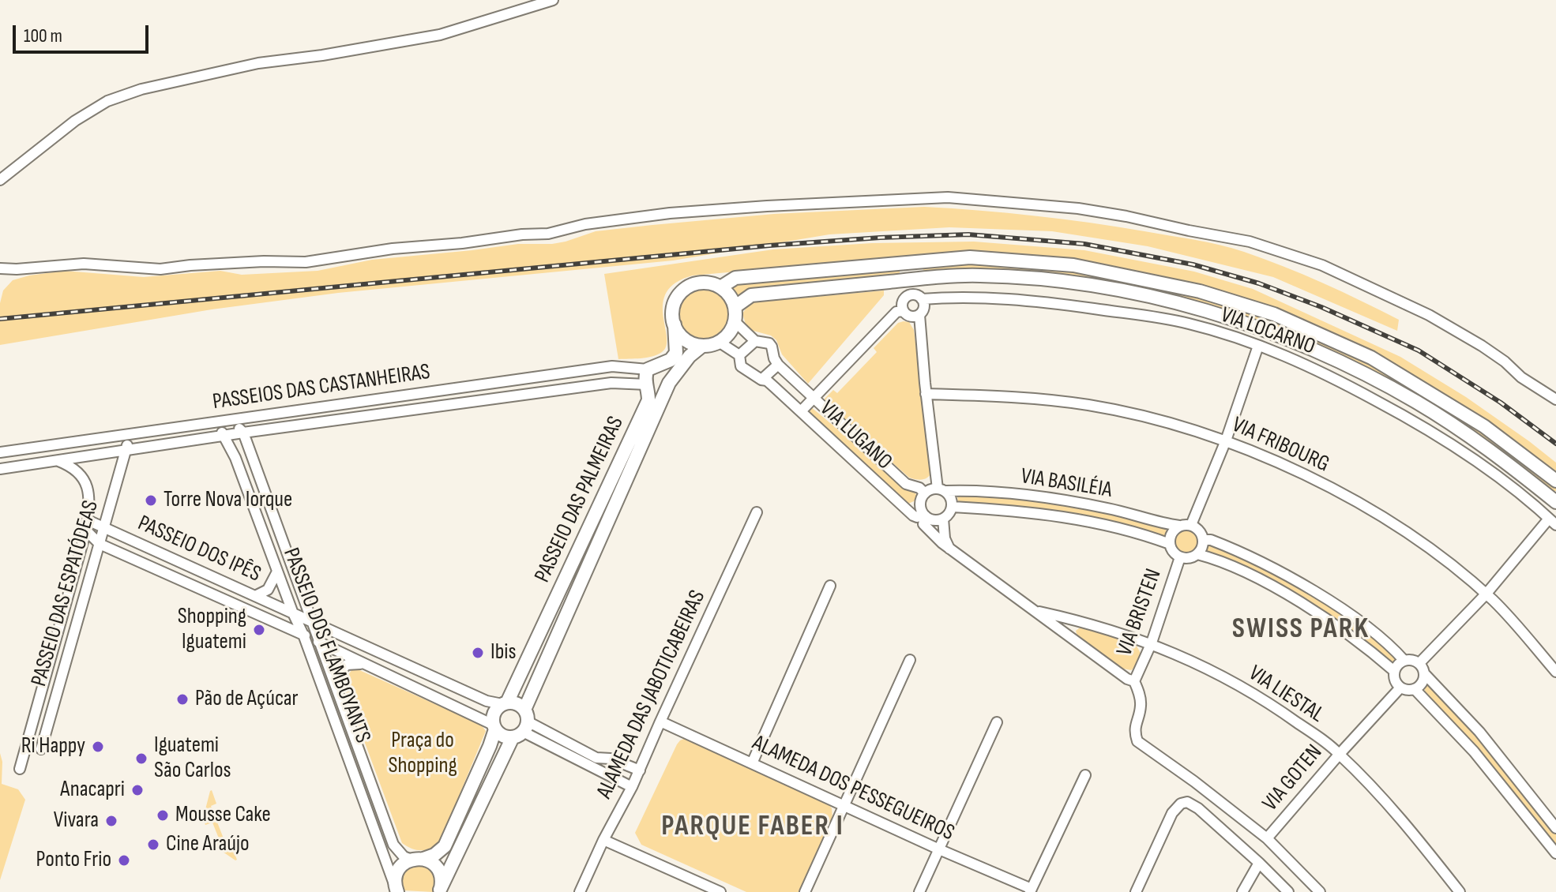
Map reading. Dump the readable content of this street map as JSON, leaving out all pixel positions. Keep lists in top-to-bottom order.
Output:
{
  "streets": {
    "street": [
      "VIA LOCARNO",
      "PASSEIOS DAS CASTANHEIRAS",
      "VIA LUGANO",
      "VIA FRIBOURG",
      "VIA BASILÉIA",
      "PASSEIO DAS PALMEIRAS",
      "PASSEIO DOS IPÊS",
      "PASSEIO DAS ESPATÓDEAS",
      "VIA BRISTEN",
      "PASSEIO DOS FLAMBOYANTS",
      "ALAMEDA DAS JABOTICABEIRAS",
      "VIA LIESTAL",
      "VIA GOTEN",
      "ALAMEDA DOS PESSEGUEIROS"
    ]
  },
  "crossings": [
    ["PASSEIOS DAS CASTANHEIRAS", "PASSEIO DAS PALMEIRAS"],
    ["PASSEIOS DAS CASTANHEIRAS", "PASSEIO DOS FLAMBOYANTS"],
    ["VIA LUGANO", "VIA BASILÉIA"],
    ["VIA LUGANO", "PASSEIO DAS PALMEIRAS"],
    ["VIA BASILÉIA", "VIA BRISTEN"],
    ["PASSEIO DAS PALMEIRAS", "PASSEIO DOS IPÊS"],
    ["PASSEIO DOS IPÊS", "PASSEIO DAS ESPATÓDEAS"],
    ["PASSEIO DOS IPÊS", "PASSEIO DOS FLAMBOYANTS"],
    ["VIA BRISTEN", "VIA LIESTAL"],
    ["ALAMEDA DAS JABOTICABEIRAS", "ALAMEDA DOS PESSEGUEIROS"],
    ["VIA LIESTAL", "VIA GOTEN"]
  ],
  "districts": ["SWISS PARK", "PARQUE FABER I"],
  "parks": ["Praça do Shopping"],
  "places": [
    "Torre Nova Iorque",
    "Shopping Iguatemi",
    "Ibis",
    "Pão de Açúcar",
    "Ri Happy",
    "Iguatemi São Carlos",
    "Anacapri",
    "Mousse Cake",
    "Vivara",
    "Cine Araújo",
    "Ponto Frio"
  ],
  "scale_bar": "100 m"
}
